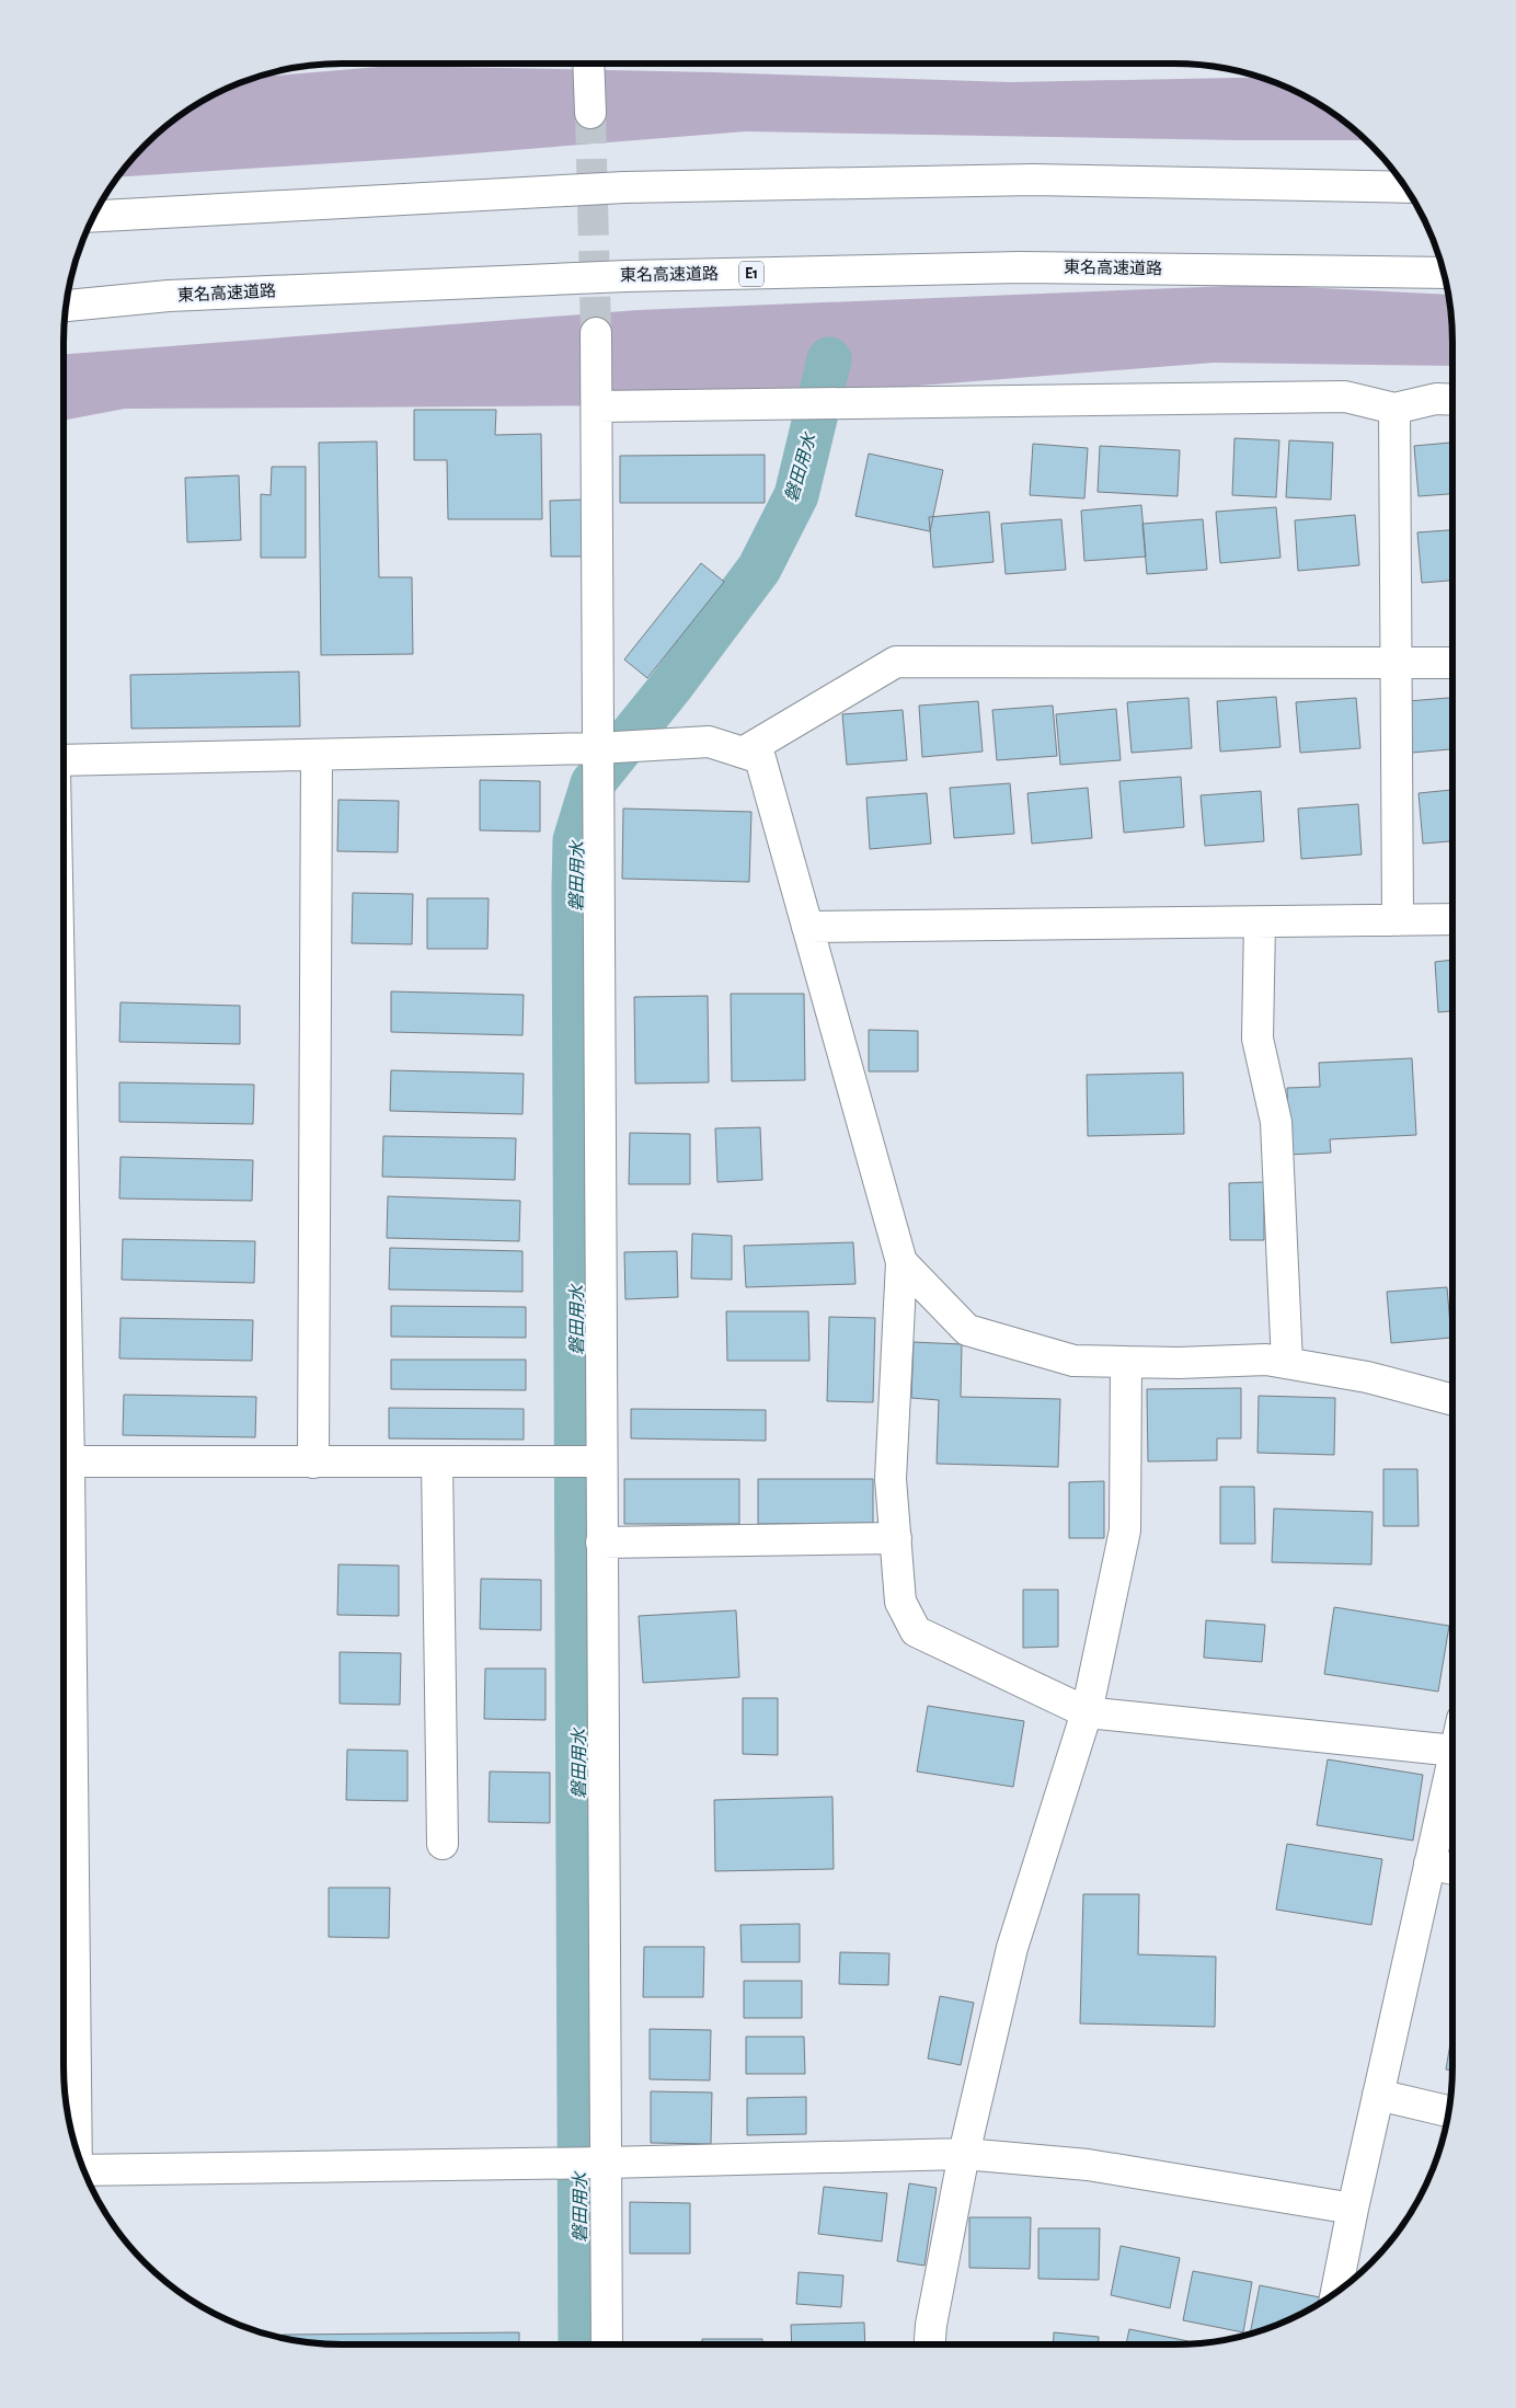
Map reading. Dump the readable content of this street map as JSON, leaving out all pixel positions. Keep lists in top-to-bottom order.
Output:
{
  "streets": {
    "main road": ["東名高速道路", "E1"]
  },
  "water": ["磐田用水"]
}
